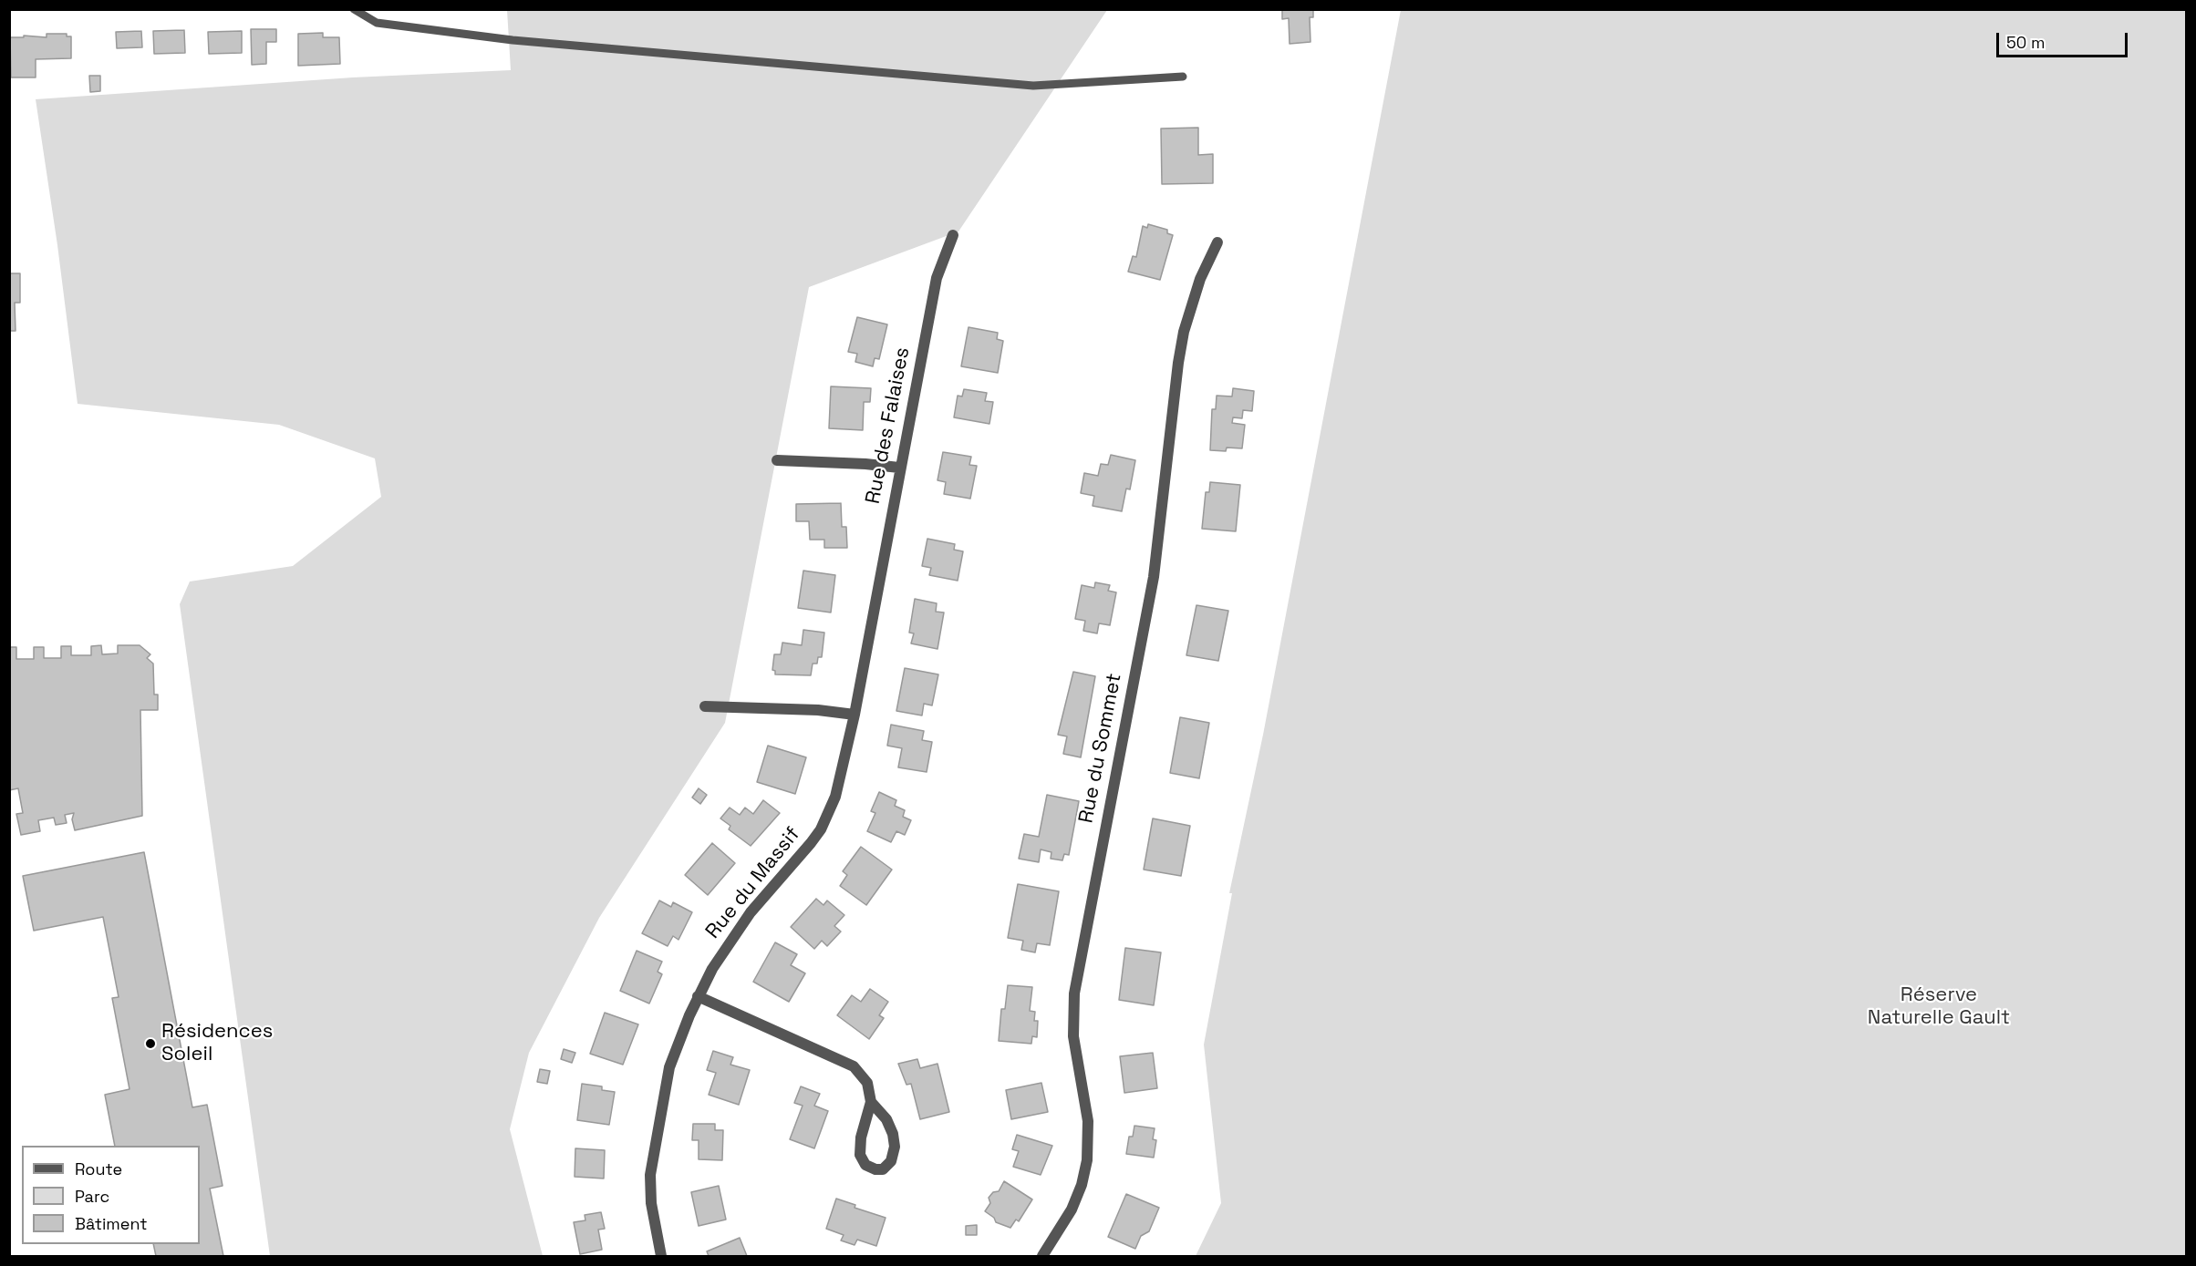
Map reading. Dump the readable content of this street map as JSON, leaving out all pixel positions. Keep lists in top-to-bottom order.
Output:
{
  "streets": {
    "street": ["Rue des Falaises", "Rue du Sommet", "Rue du Massif"]
  },
  "crossings": [
    ["Rue des Falaises", "Rue du Massif"]
  ],
  "parks": ["Réserve Naturelle Gault"],
  "places": ["Résidences Soleil"],
  "legend": ["Route", "Parc", "Bâtiment"],
  "scale_bar": "50 m"
}
